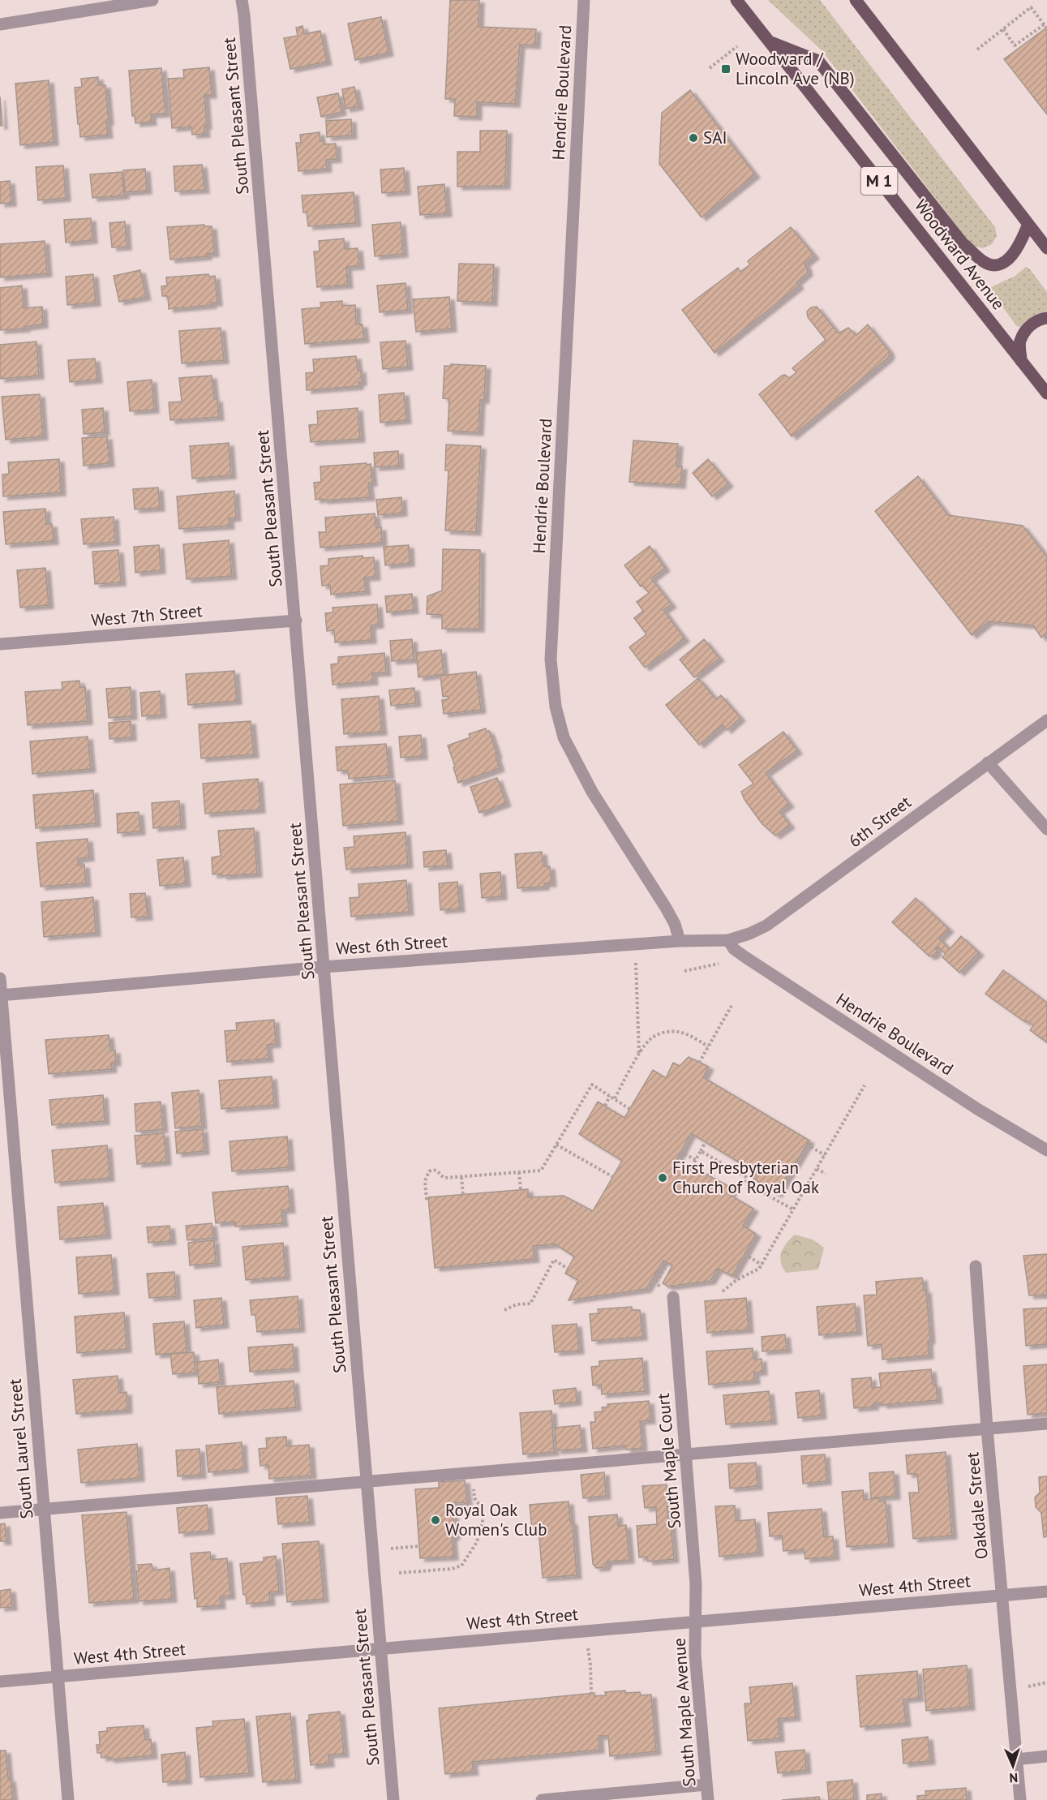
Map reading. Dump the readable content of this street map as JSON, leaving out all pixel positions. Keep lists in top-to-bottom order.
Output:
{
  "streets": {
    "main road": ["M 1", "Woodward Avenue"],
    "street": [
      "Hendrie Boulevard",
      "South Pleasant Street",
      "West 7th Street",
      "6th Street",
      "West 6th Street",
      "South Laurel Street",
      "South Maple Court",
      "Oakdale Street",
      "West 4th Street",
      "South Maple Avenue"
    ]
  },
  "crossings": [
    ["Hendrie Boulevard", "6th Street"],
    ["Hendrie Boulevard", "West 6th Street"],
    ["South Pleasant Street", "West 7th Street"],
    ["South Pleasant Street", "West 6th Street"],
    ["South Pleasant Street", "West 4th Street"],
    ["6th Street", "West 6th Street"],
    ["West 6th Street", "South Laurel Street"],
    ["South Laurel Street", "West 4th Street"],
    ["South Maple Court", "West 4th Street"],
    ["South Maple Court", "South Maple Avenue"],
    ["Oakdale Street", "West 4th Street"],
    ["West 4th Street", "South Maple Avenue"]
  ],
  "places": {
    "transit": ["Woodward / Lincoln Ave (NB)"],
    "other": ["SAI", "First Presbyterian Church of Royal Oak", "Royal Oak Women's Club"]
  },
  "north": "bottom"
}
